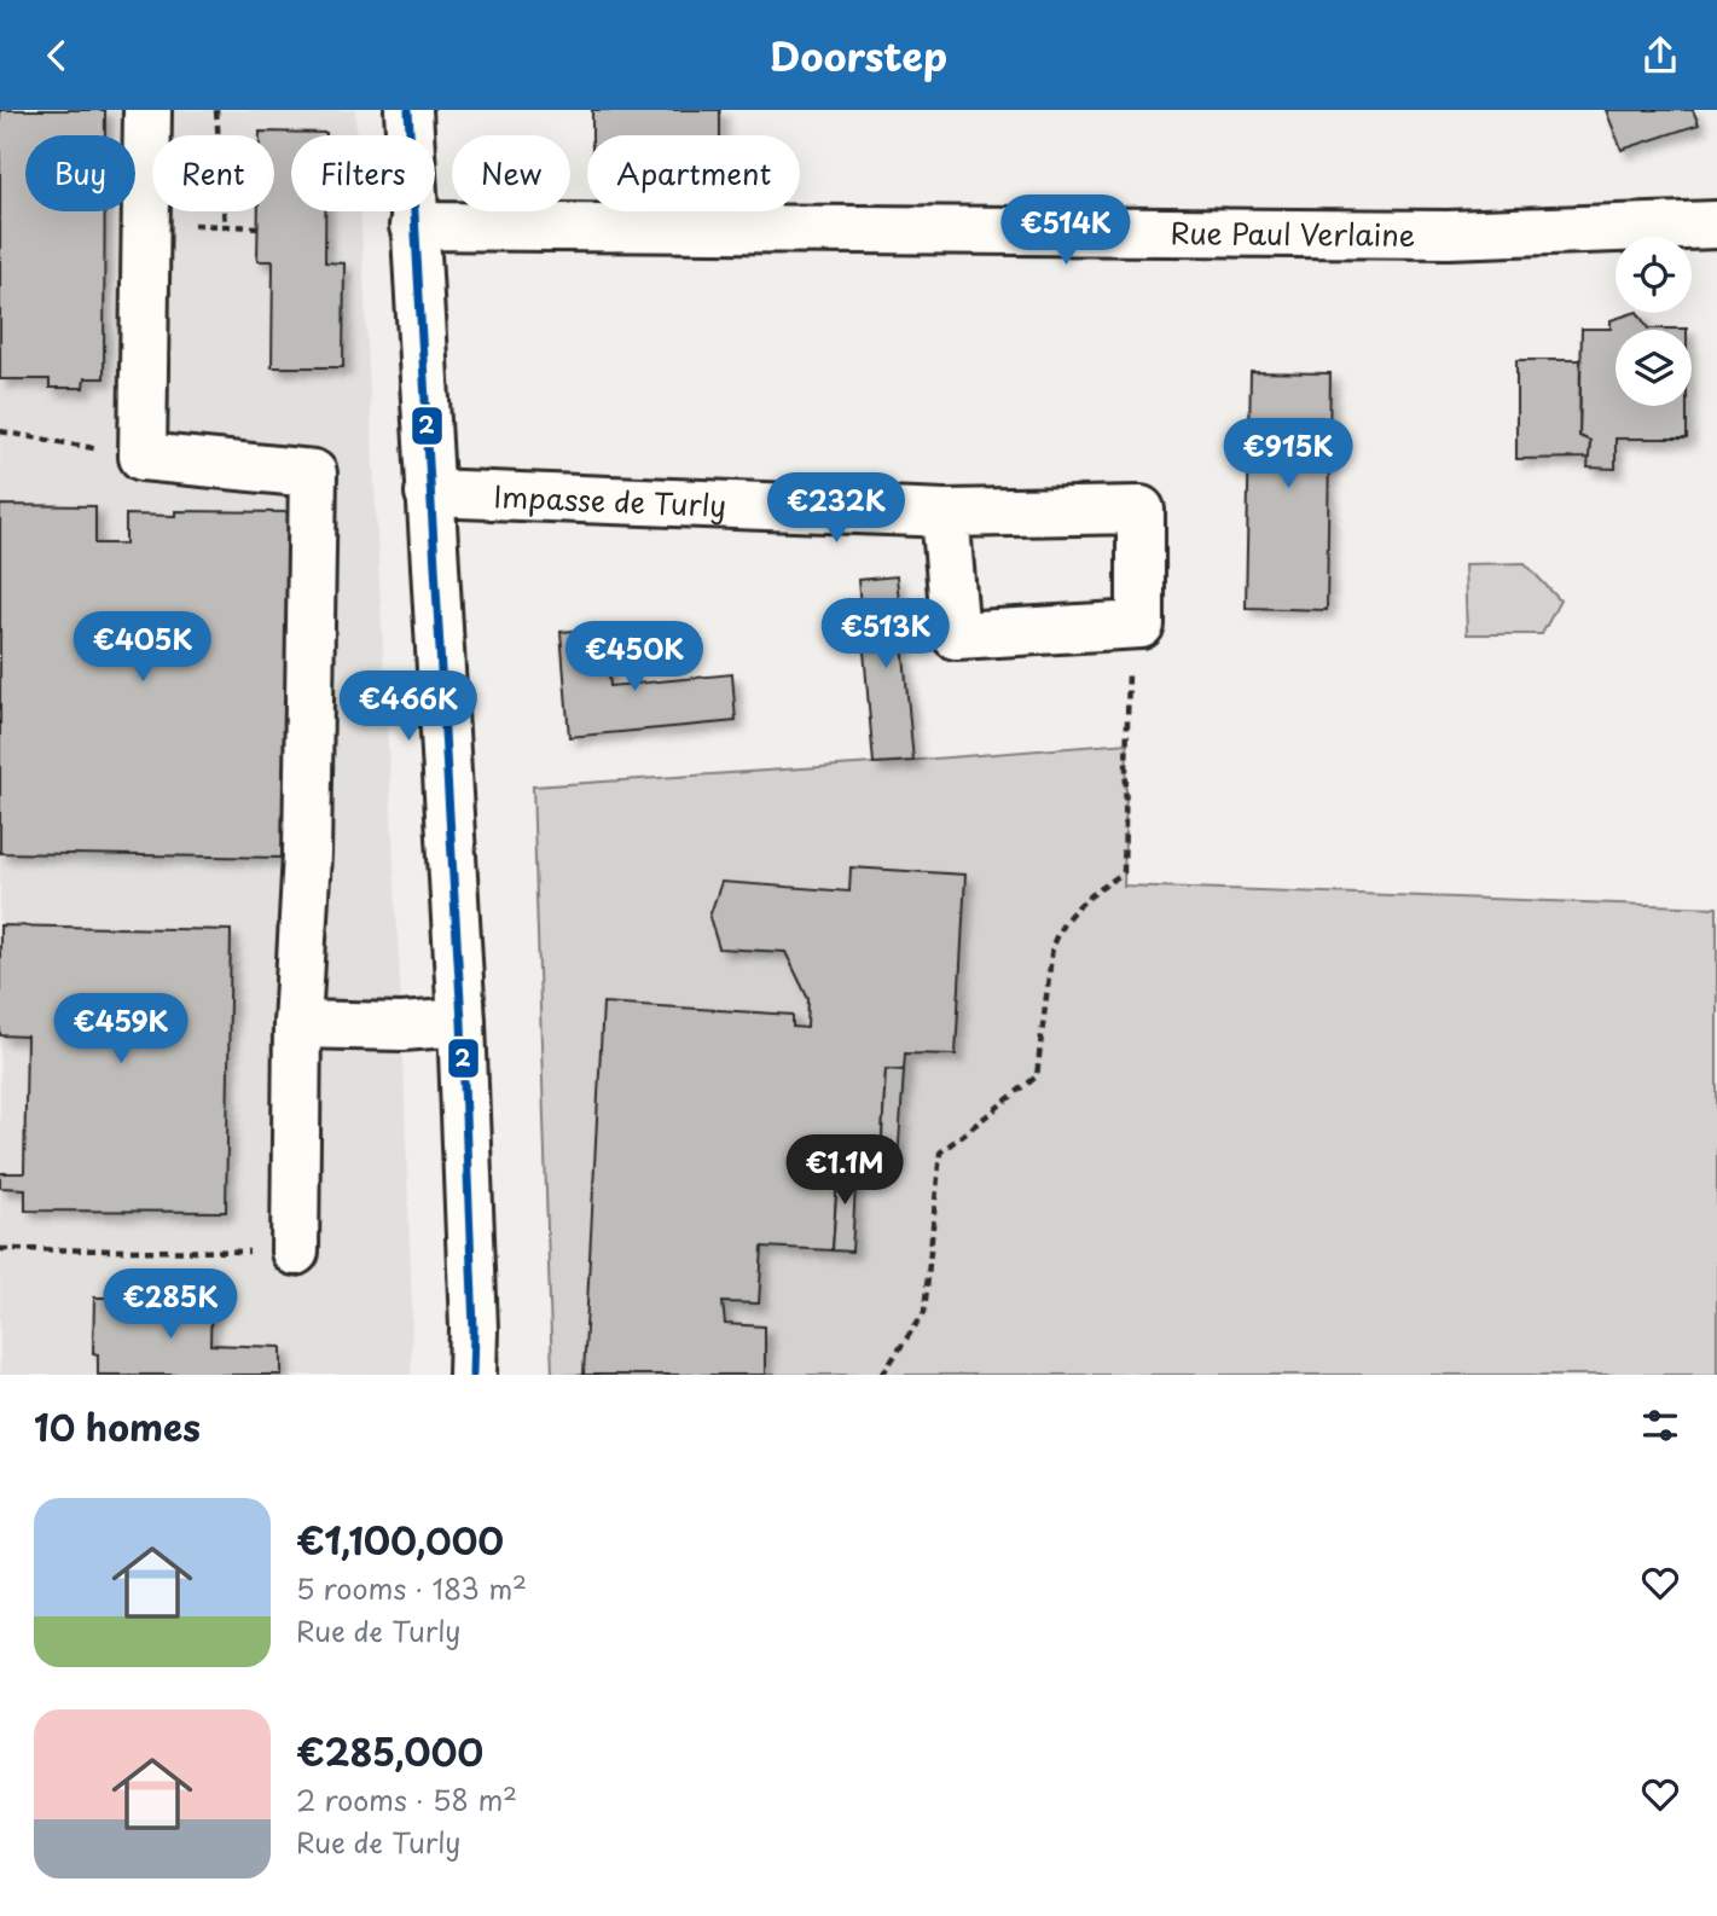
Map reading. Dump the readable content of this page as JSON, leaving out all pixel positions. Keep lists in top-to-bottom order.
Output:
{
  "streets": {
    "street": ["Rue Paul Verlaine", "Impasse de Turly"]
  },
  "lines": ["transit line 2"],
  "page": {
    "header": "Doorstep",
    "chip": [
      "Buy",
      "Rent",
      "Filters",
      "New",
      "Apartment"
    ],
    "price": [
      "€514K",
      "€915K",
      "€232K",
      "€513K",
      "€405K",
      "€450K",
      "€466K",
      "€459K",
      "€1.1M",
      "€285K"
    ],
    "heading": "10 homes",
    "list": [
      {
        "name": "€1,100,000",
        "note": "5 rooms · 183 m² · Rue de Turly"
      },
      {
        "name": "€285,000",
        "note": "2 rooms · 58 m² · Rue de Turly"
      }
    ]
  }
}
